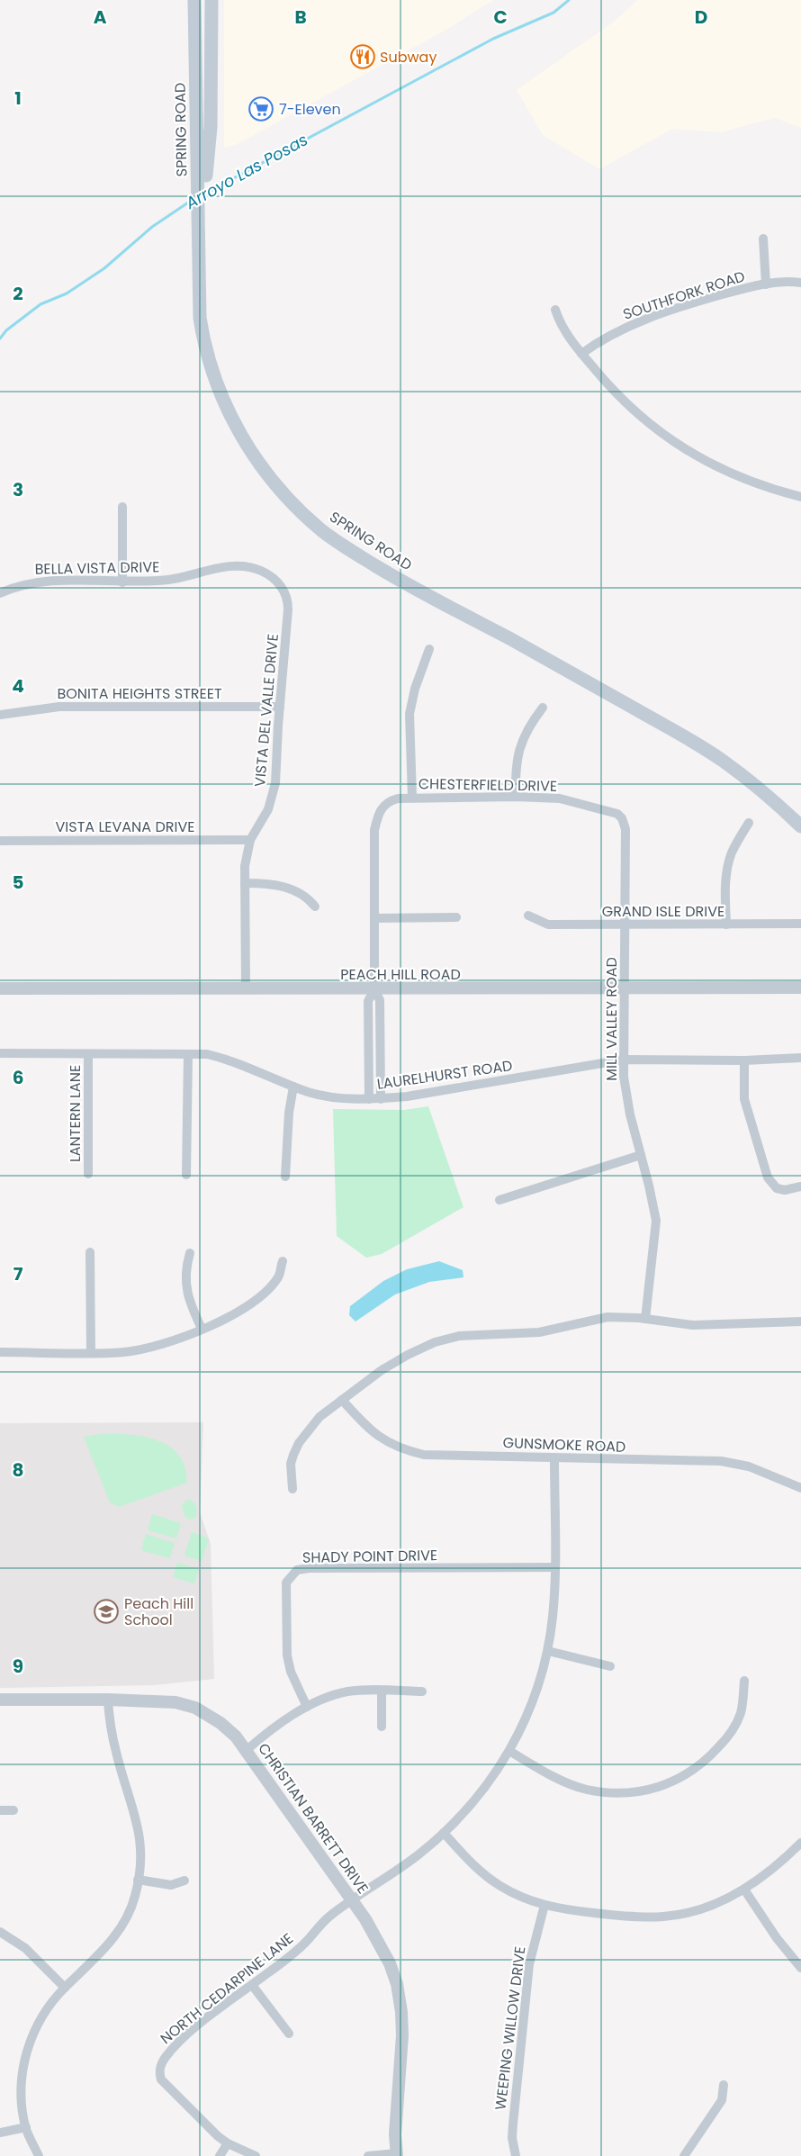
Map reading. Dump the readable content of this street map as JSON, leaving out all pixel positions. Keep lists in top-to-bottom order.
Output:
{
  "streets": {
    "main road": ["SPRING ROAD"],
    "street": [
      "SOUTHFORK ROAD",
      "BELLA VISTA DRIVE",
      "BONITA HEIGHTS STREET",
      "VISTA DEL VALLE DRIVE",
      "CHESTERFIELD DRIVE",
      "VISTA LEVANA DRIVE",
      "GRAND ISLE DRIVE",
      "PEACH HILL ROAD",
      "MILL VALLEY ROAD",
      "LAURELHURST ROAD",
      "LANTERN LANE",
      "GUNSMOKE ROAD",
      "SHADY POINT DRIVE",
      "CHRISTIAN BARRETT DRIVE",
      "NORTH CEDARPINE LANE",
      "WEEPING WILLOW DRIVE"
    ]
  },
  "crossings": [
    ["BELLA VISTA DRIVE", "VISTA DEL VALLE DRIVE"],
    ["BONITA HEIGHTS STREET", "VISTA DEL VALLE DRIVE"],
    ["VISTA DEL VALLE DRIVE", "VISTA LEVANA DRIVE"],
    ["VISTA DEL VALLE DRIVE", "PEACH HILL ROAD"],
    ["CHESTERFIELD DRIVE", "MILL VALLEY ROAD"],
    ["GRAND ISLE DRIVE", "MILL VALLEY ROAD"],
    ["PEACH HILL ROAD", "MILL VALLEY ROAD"],
    ["MILL VALLEY ROAD", "LAURELHURST ROAD"],
    ["LAURELHURST ROAD", "LANTERN LANE"],
    ["GUNSMOKE ROAD", "NORTH CEDARPINE LANE"],
    ["SHADY POINT DRIVE", "NORTH CEDARPINE LANE"],
    ["CHRISTIAN BARRETT DRIVE", "NORTH CEDARPINE LANE"]
  ],
  "water": ["Arroyo Las Posas"],
  "places": {
    "restaurant": ["Subway"],
    "supermarket": ["7-Eleven"],
    "school or university": ["Peach Hill School"]
  },
  "grid": {
    "columns": [
      "A",
      "B",
      "C",
      "D"
    ],
    "rows": [
      "1",
      "2",
      "3",
      "4",
      "5",
      "6",
      "7",
      "8",
      "9"
    ]
  }
}
